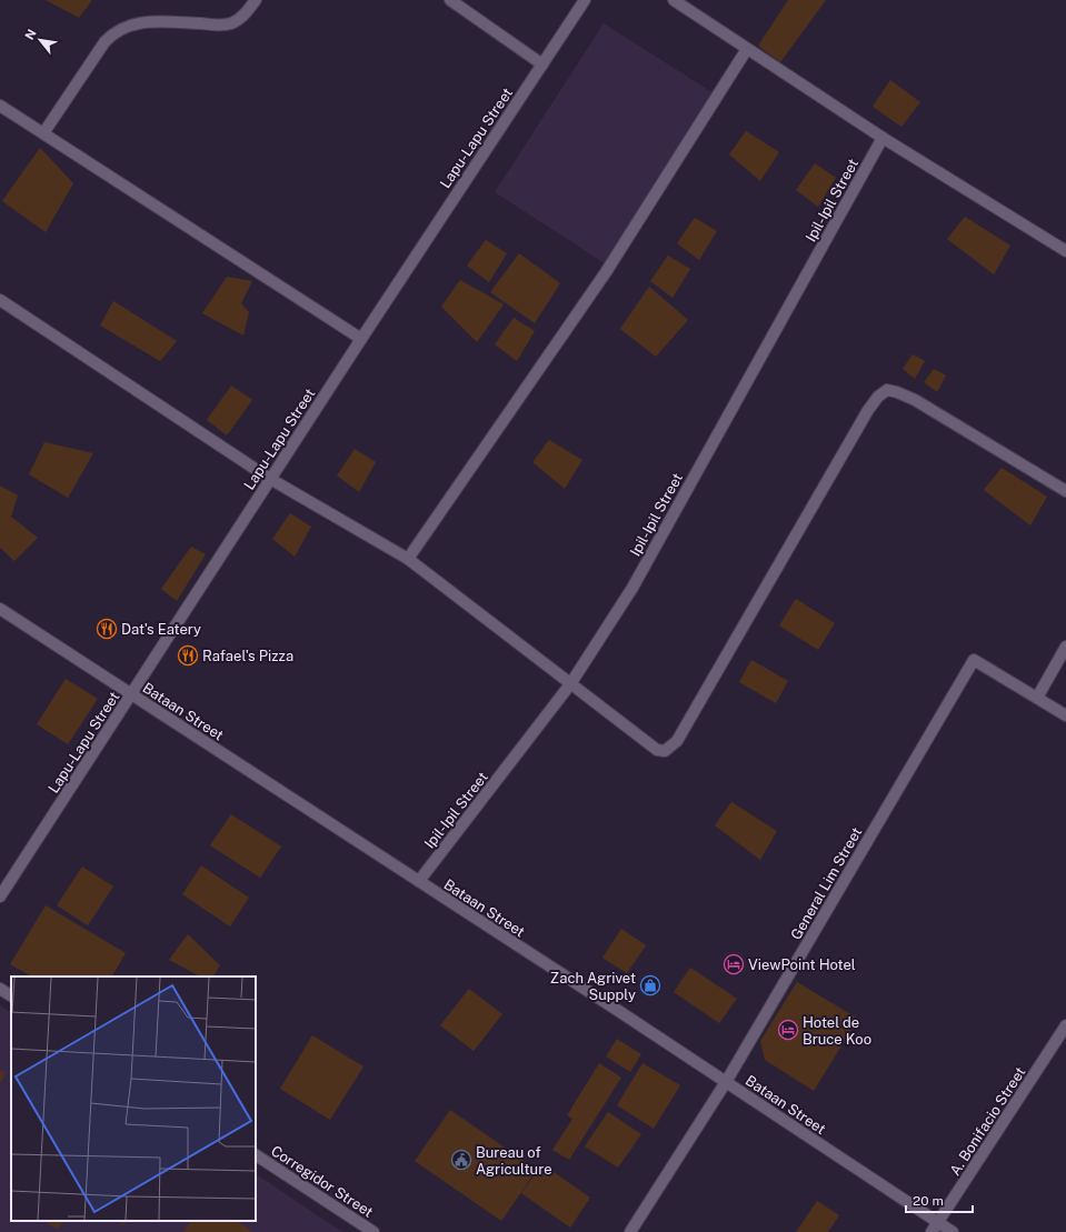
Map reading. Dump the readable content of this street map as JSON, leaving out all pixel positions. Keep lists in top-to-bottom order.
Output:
{
  "streets": {
    "street": [
      "Lapu-Lapu Street",
      "Ipil-Ipil Street",
      "Bataan Street",
      "General Lim Street",
      "A. Bonifacio Street",
      "Corregidor Street"
    ]
  },
  "crossings": [
    ["Lapu-Lapu Street", "Bataan Street"],
    ["Ipil-Ipil Street", "Bataan Street"],
    ["Bataan Street", "General Lim Street"],
    ["Bataan Street", "A. Bonifacio Street"]
  ],
  "places": {
    "restaurant": ["Dat's Eatery", "Rafael's Pizza"],
    "hotel": ["ViewPoint Hotel", "Hotel de Bruce Koo"],
    "shop": ["Zach Agrivet Supply"],
    "public building": ["Bureau of Agriculture"]
  },
  "scale_bar": "20 m",
  "north": "top left"
}
